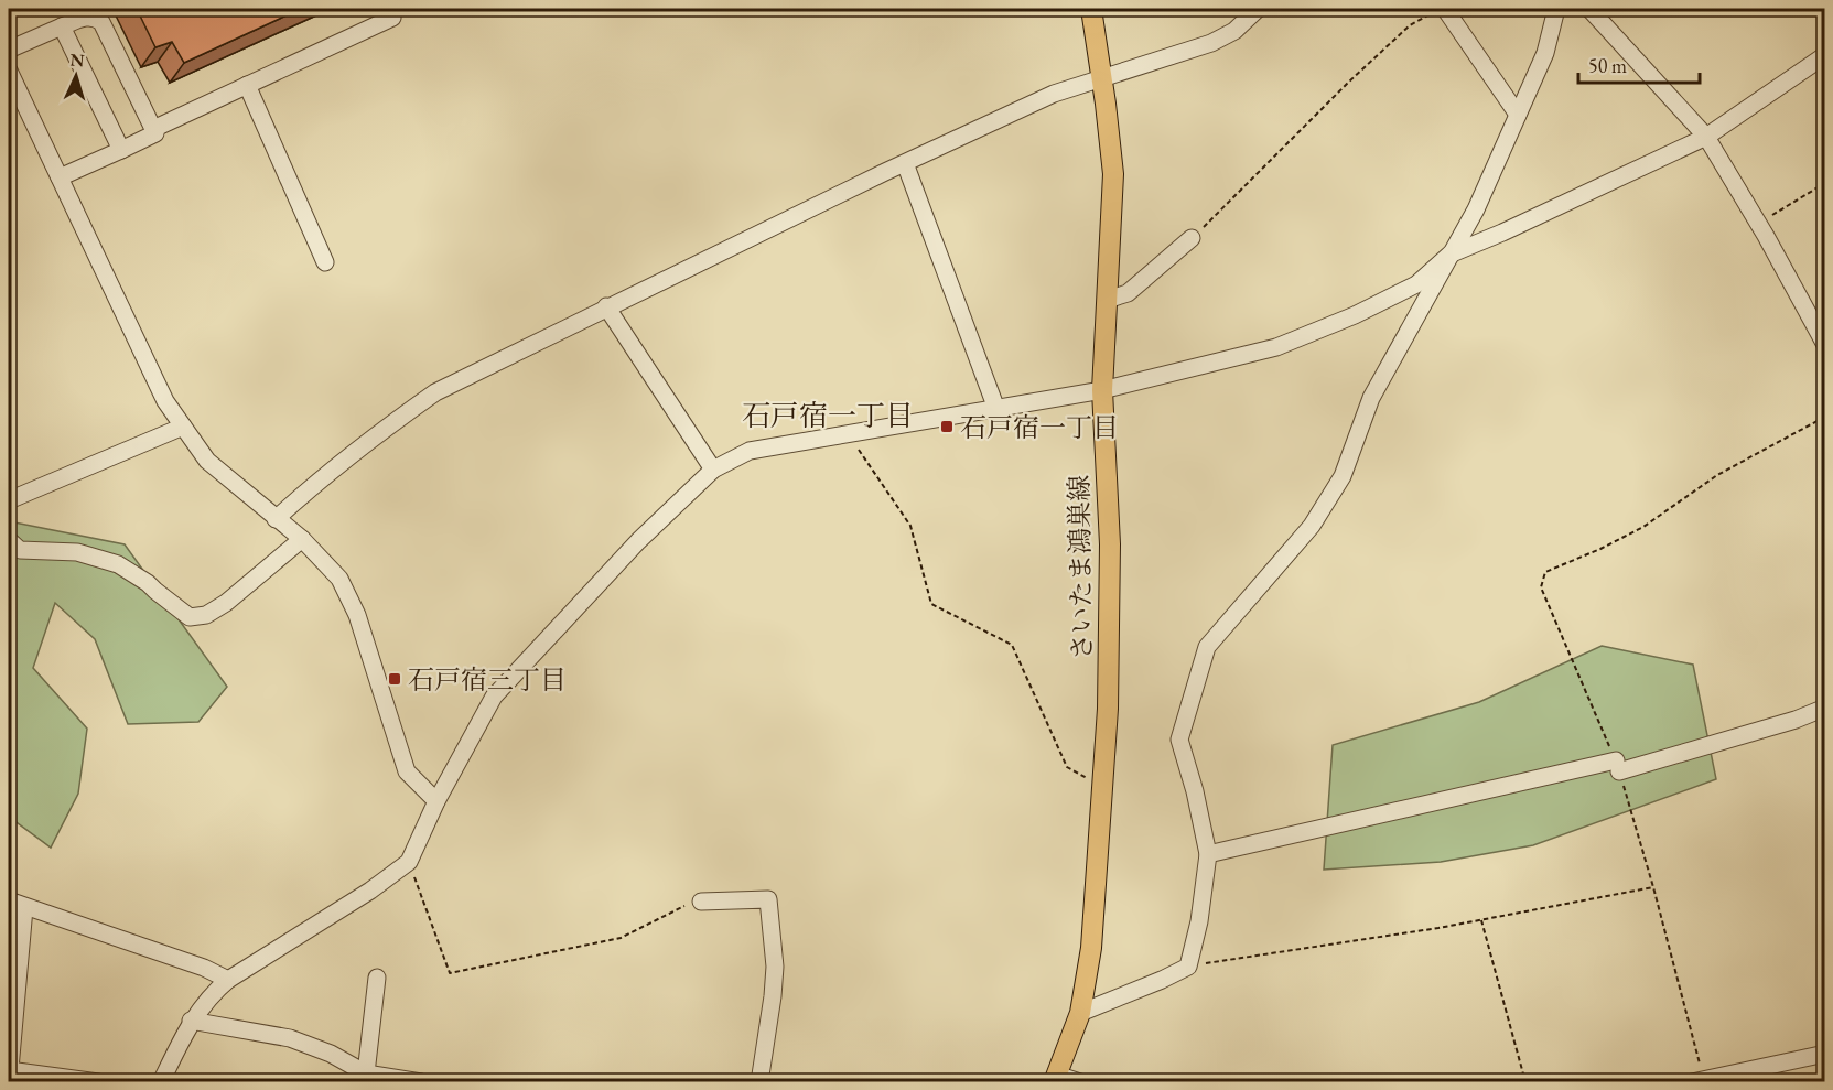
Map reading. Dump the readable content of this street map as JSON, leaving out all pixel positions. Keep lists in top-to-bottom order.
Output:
{
  "streets": {
    "main road": ["さいたま鴻巣線"]
  },
  "districts": ["石戸宿一丁目"],
  "places": {
    "transit": ["石戸宿一丁目", "石戸宿三丁目"]
  },
  "scale_bar": "50 m",
  "north": "top"
}
